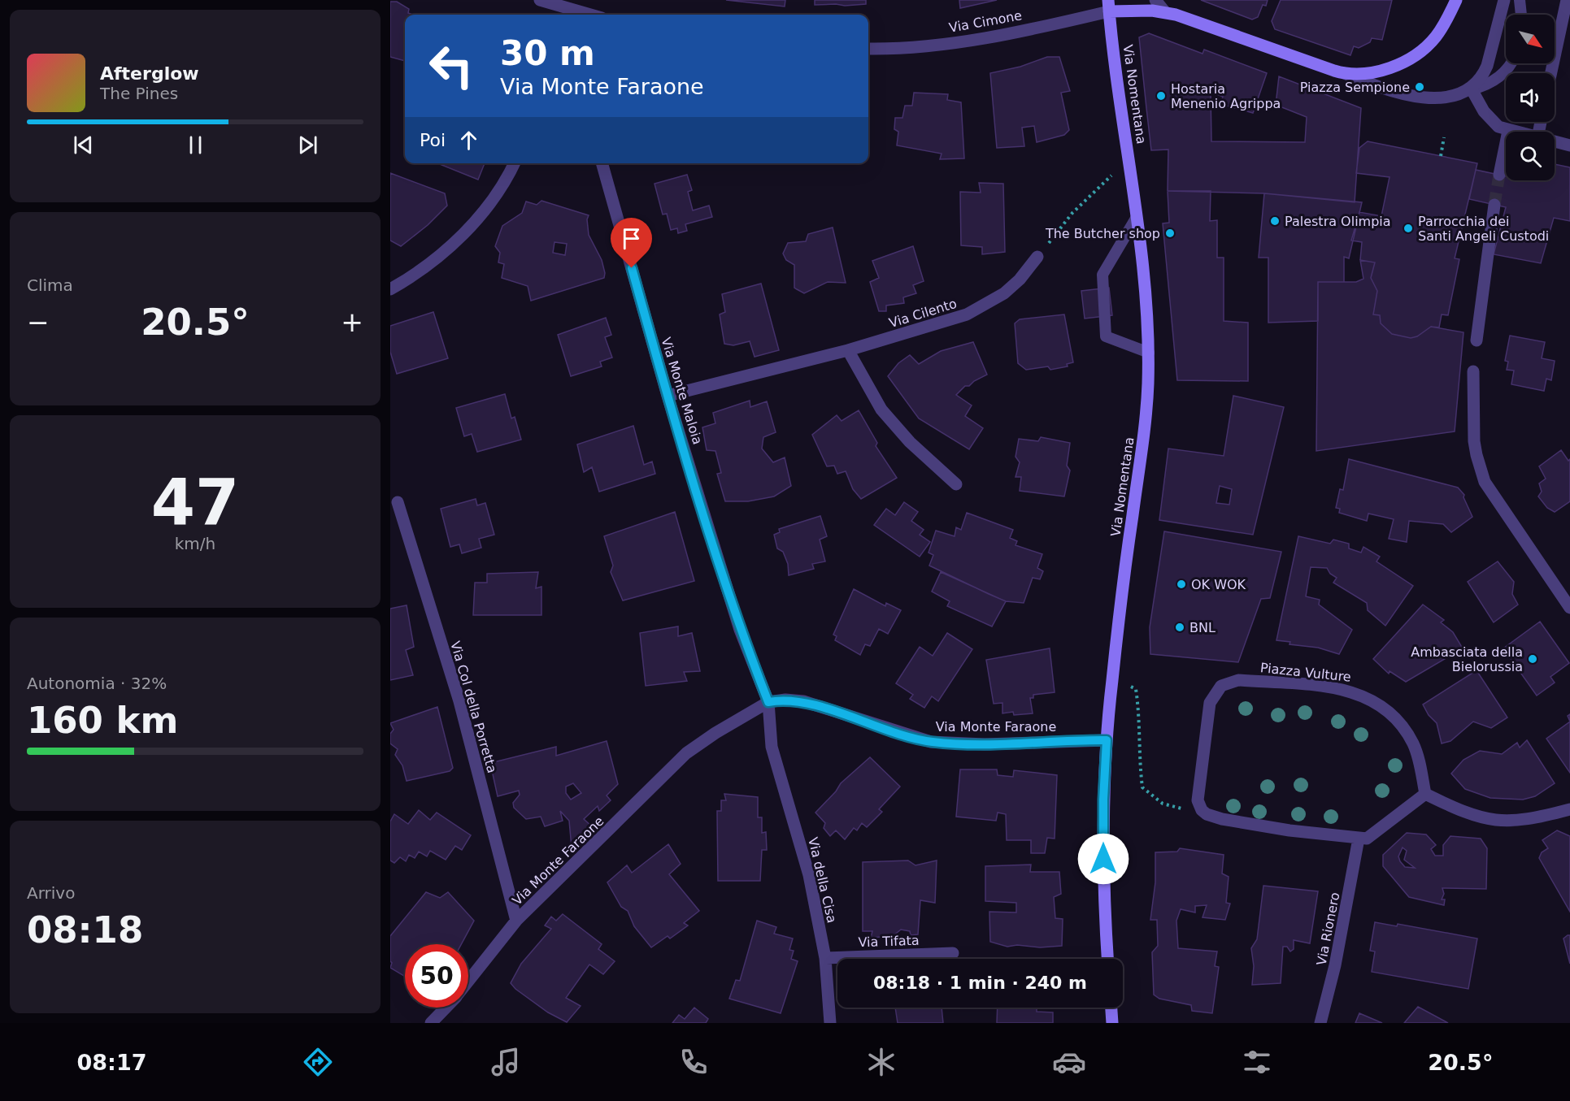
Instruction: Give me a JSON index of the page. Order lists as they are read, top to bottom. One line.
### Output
{"streets":{"main road":["Via Nomentana"],"street":["Via Cimone","Via Cilento","Via Monte Maloia","Piazza Vulture","Via Col della Porretta","Via Monte Faraone","Via della Cisa","Via Rionero","Via Tifata"]},"crossings":[["Via Cimone","Via Nomentana"],["Via Nomentana","Via Monte Faraone"],["Via Cilento","Via Monte Maloia"],["Via Monte Maloia","Via Monte Faraone"],["Via Monte Maloia","Via della Cisa"],["Via Col della Porretta","Via Monte Faraone"],["Via Monte Faraone","Via della Cisa"],["Via della Cisa","Via Tifata"]],"places":["Piazza Sempione","Hostaria Menenio Agrippa","Palestra Olimpia","Parrocchia dei Santi Angeli Custodi","The Butcher shop","OK WOK","BNL","Ambasciata della Bielorussia"],"north":"bottom right","page":{"turn":["30 m","Via Monte Faraone"],"song":["Afterglow","The Pines"],"then":"Poi","tile":["Clima",["47","km/h"],["Autonomia · 32%","160 km"],["Arrivo","08:18"]],"heat":["−","20.5°","+"],"limit":"50","trip":"08:18 · 1 min · 240 m","tabs":["08:17","20.5°"]}}
